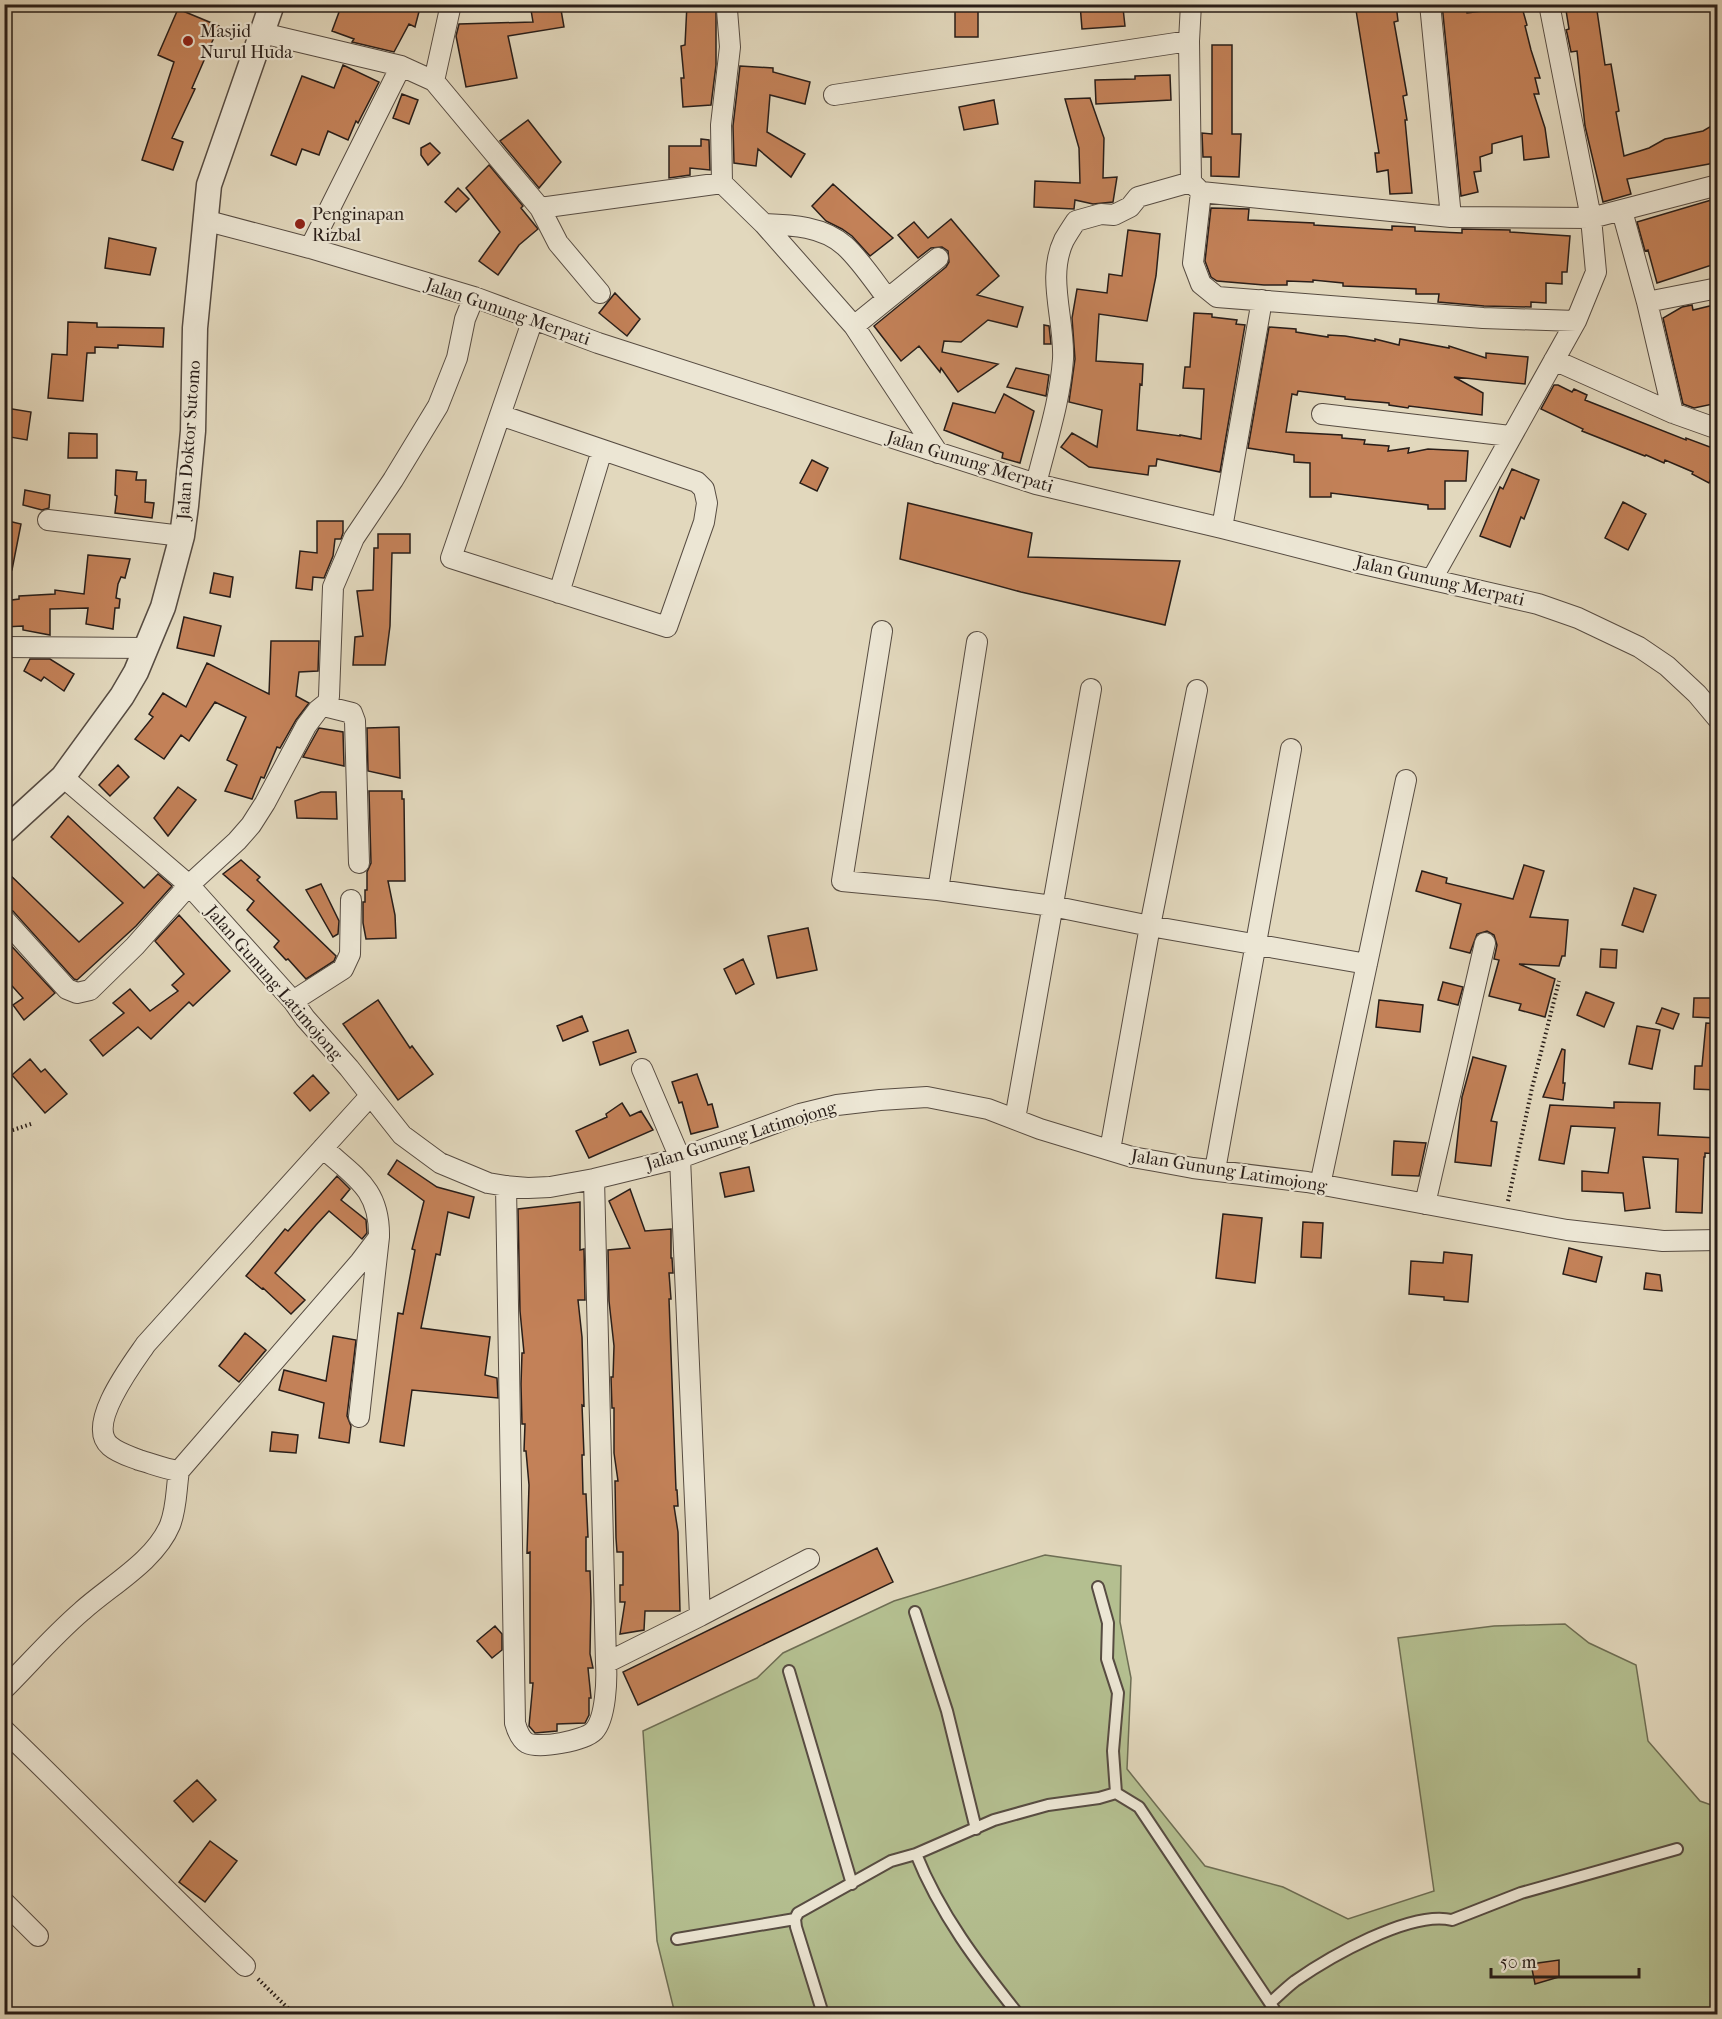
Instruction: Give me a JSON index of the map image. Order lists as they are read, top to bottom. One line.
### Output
{"streets":{"street":["Jalan Gunung Merpati","Jalan Doktor Sutomo","Jalan Gunung Latimojong"]},"crossings":[["Jalan Gunung Merpati","Jalan Doktor Sutomo"],["Jalan Doktor Sutomo","Jalan Gunung Latimojong"]],"places":["Masjid Nurul Huda","Penginapan Rizbal"],"scale_bar":"50 m"}
